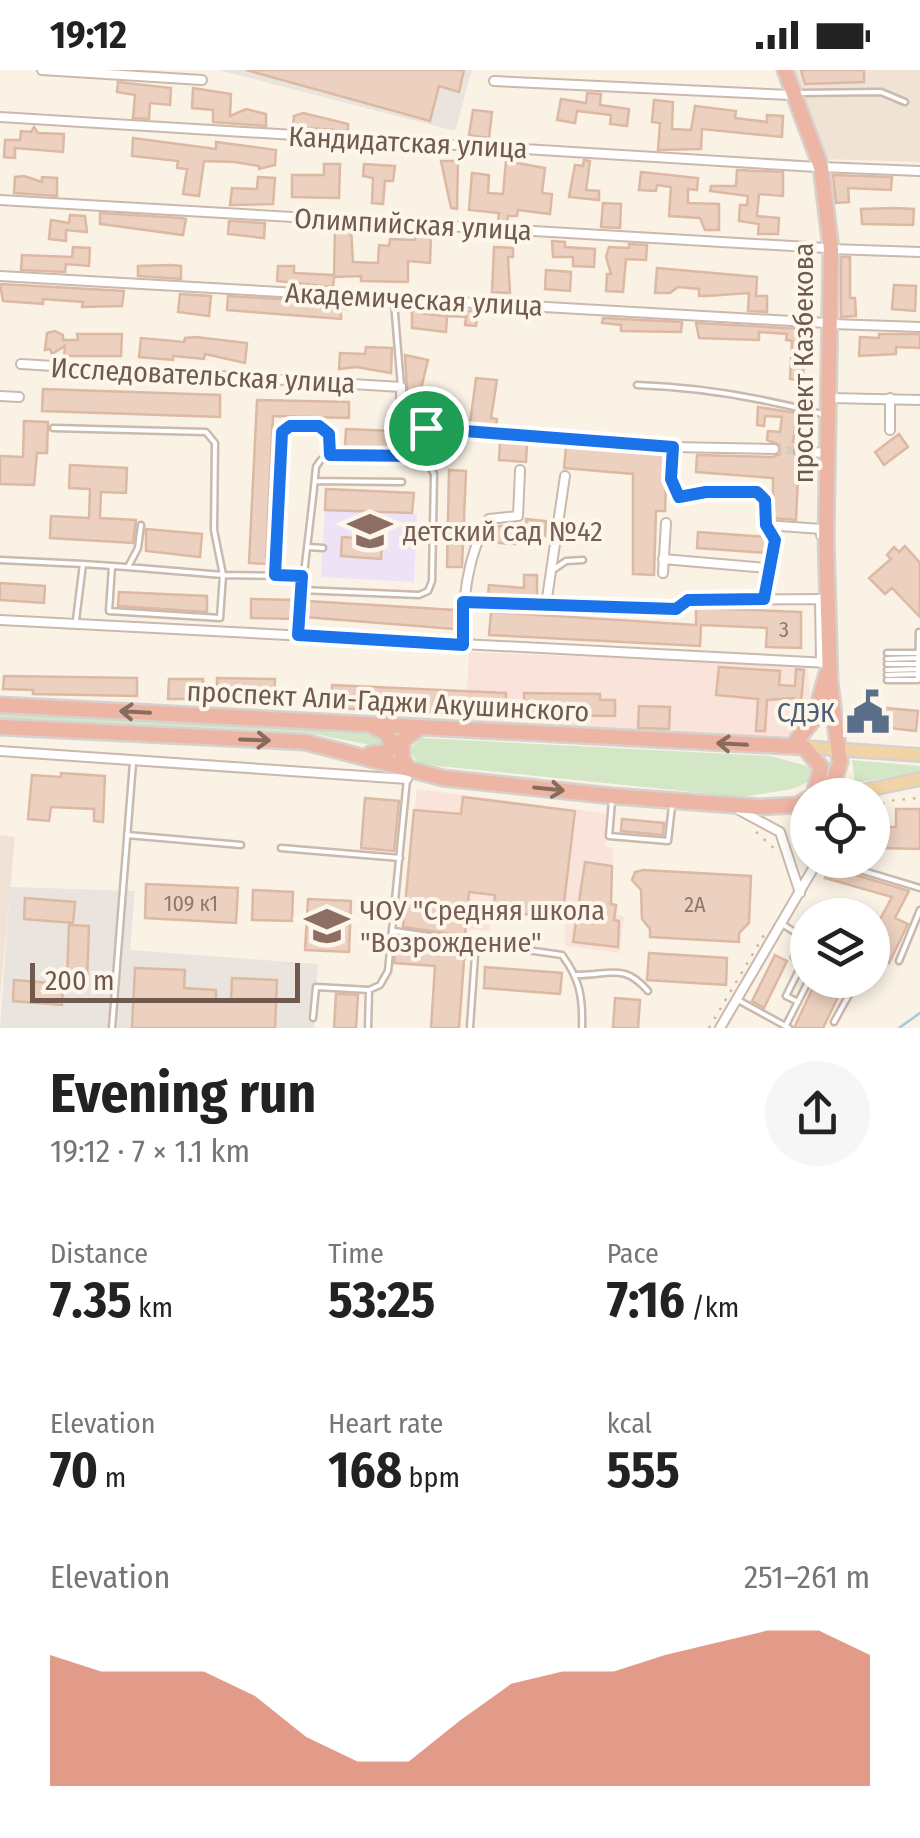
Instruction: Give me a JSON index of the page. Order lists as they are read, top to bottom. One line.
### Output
{"streets":{"highway":["проспект Казбекова","проспект Али-Гаджи Акушинского"],"street":["Кандидатская улица","Олимпийская улица","Академическая улица","Исследовательская улица"]},"crossings":[["Кандидатская улица","проспект Казбекова"],["Олимпийская улица","проспект Казбекова"],["Академическая улица","проспект Казбекова"]],"places":{"school or university":["детский сад №42","ЧОУ \"Средняя школа \"Возрождение\""],"public building":["СДЭК"]},"house_numbers":["3","109 к1","2А"],"scale_bar":"200 m","page":{"status":"19:12","scale":"200 m","heading":["Evening run","19:12 · 7 × 1.1 km"],"stats":[["Distance","7.35 km"],["Time","53:25"],["Pace","7:16 /km"],["Elevation","70 m"],["Heart rate","168 bpm"],["kcal","555"]],"chart":["Elevation","251–261 m"]}}
